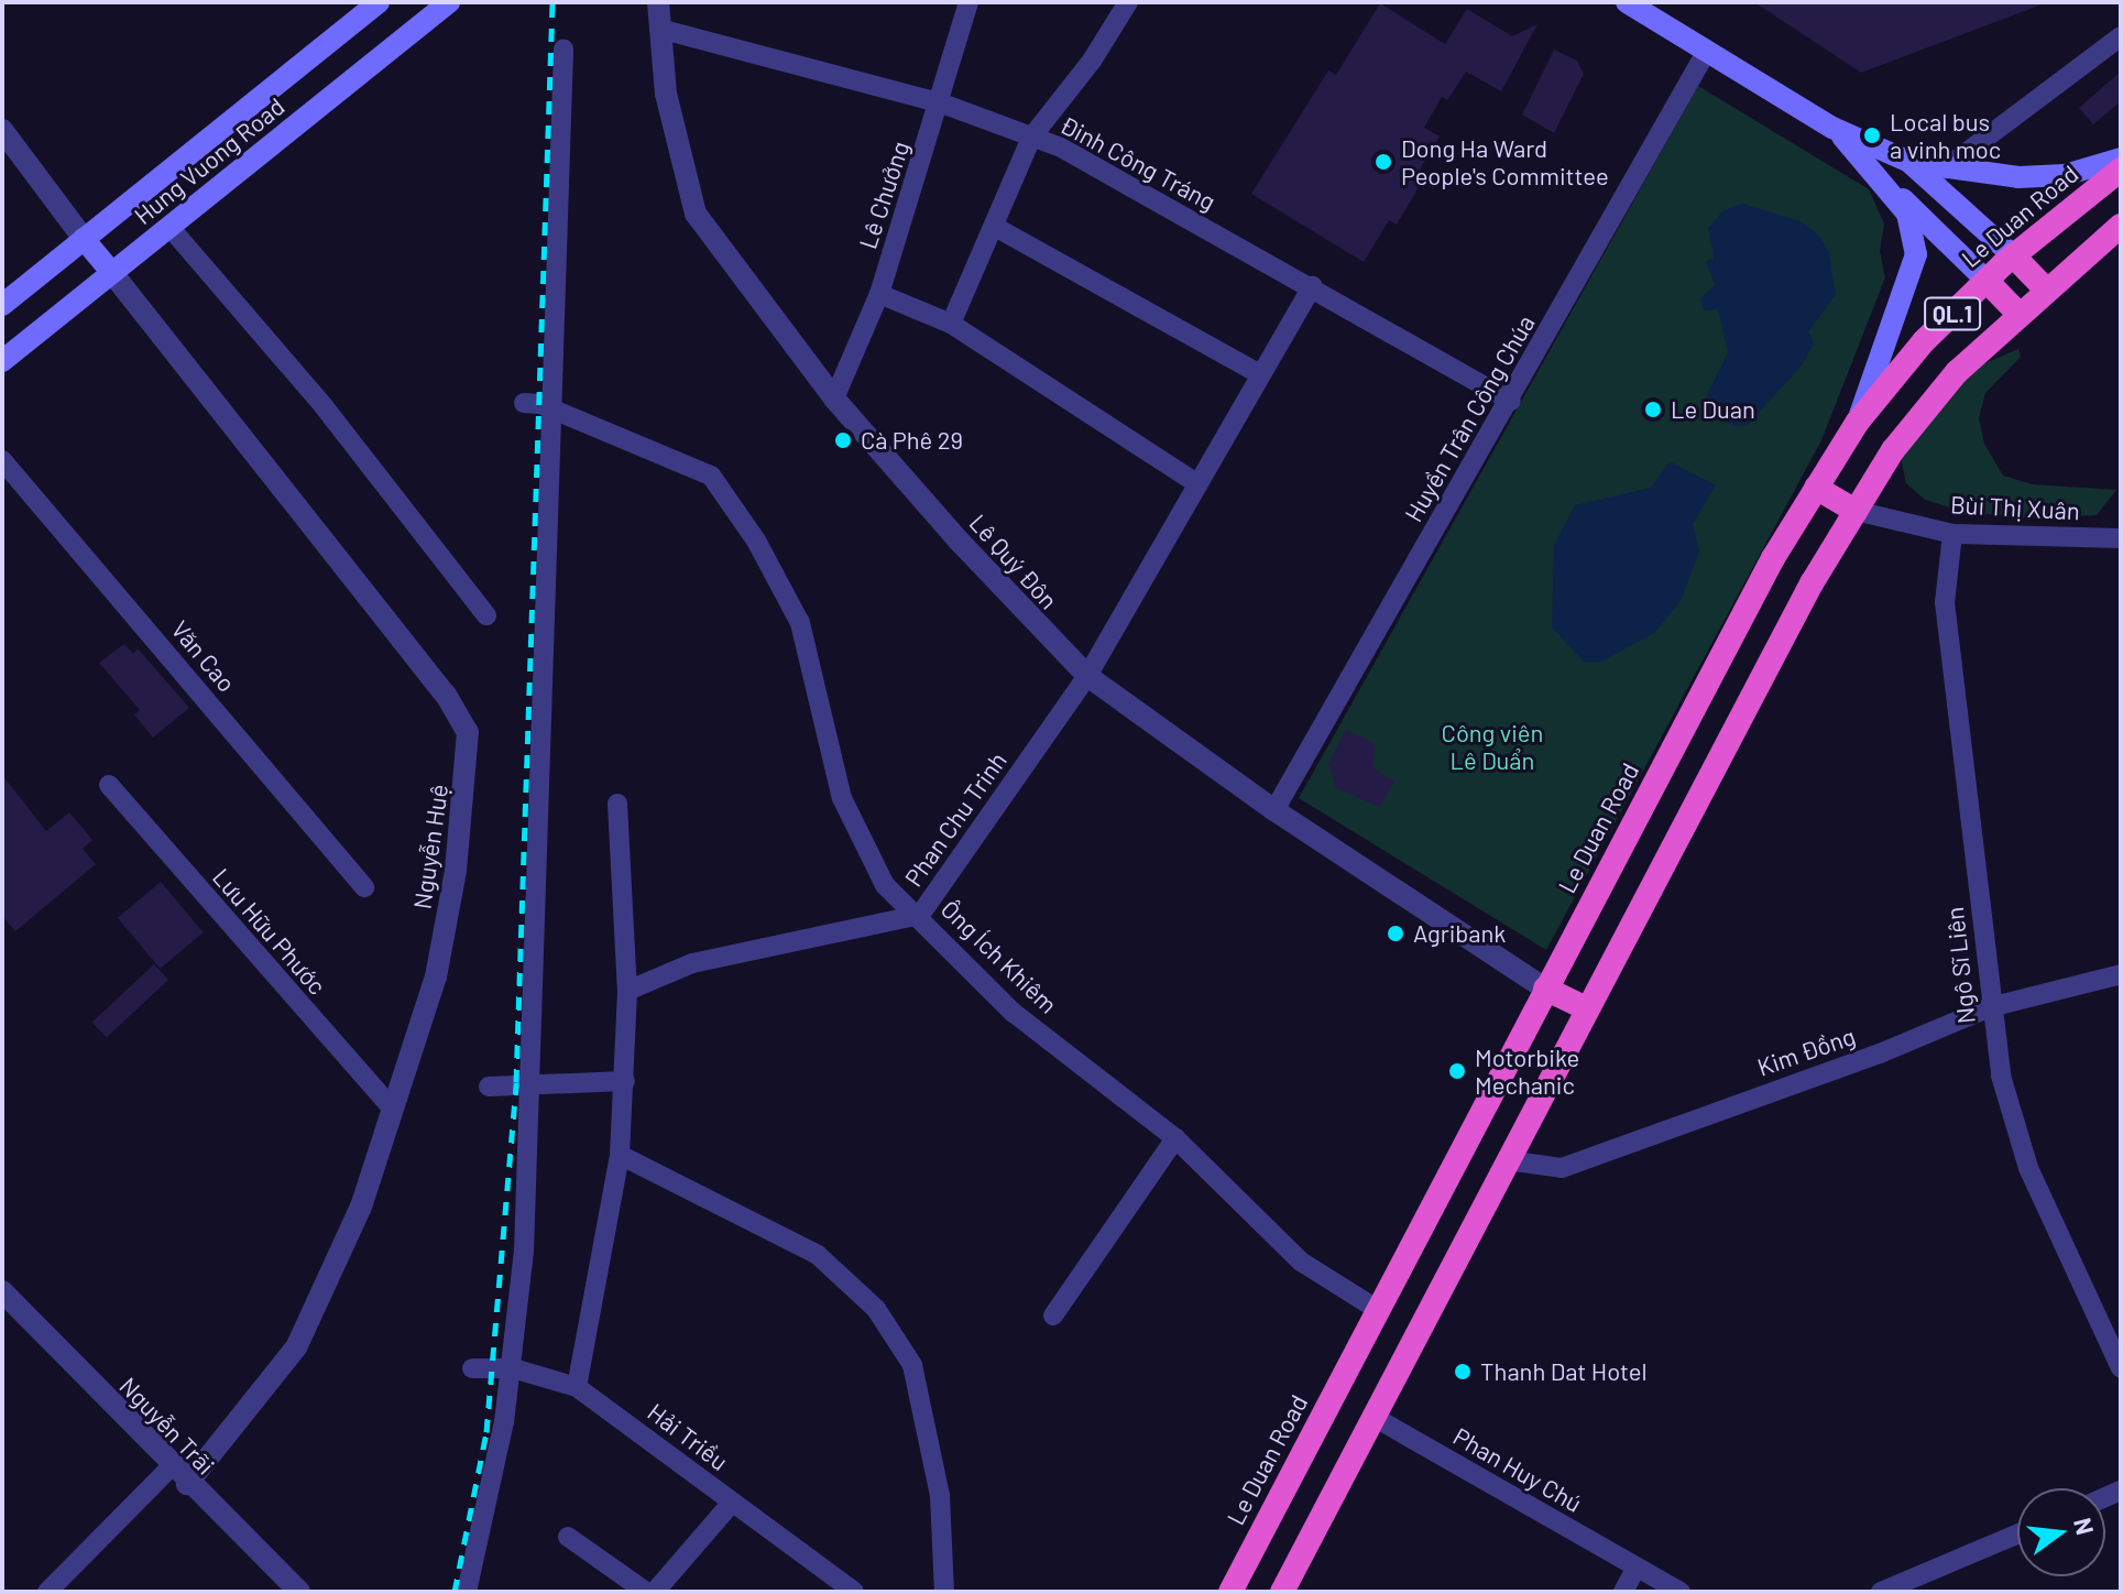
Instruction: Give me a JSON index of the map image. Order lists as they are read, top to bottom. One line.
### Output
{"streets":{"highway":["Le Duan Road","QL.1"],"main road":["Hung Vuong Road"],"street":["Đinh Công Tráng","Lê Chưởng","Huyền Trân Công Chúa","Bùi Thị Xuân","Lê Quý Đôn","Văn Cao","Phan Chu Trinh","Nguyễn Huệ","Lưu Hữu Phước","Ông Ích Khiêm","Ngô Sĩ Liên","Kim Đồng","Nguyễn Trãi","Hải Triều","Phan Huy Chú"]},"crossings":[["Hung Vuong Road","Nguyễn Huệ"],["Đinh Công Tráng","Lê Chưởng"],["Đinh Công Tráng","Huyền Trân Công Chúa"],["Đinh Công Tráng","Lê Quý Đôn"],["Đinh Công Tráng","Phan Chu Trinh"],["Lê Chưởng","Lê Quý Đôn"],["Le Duan Road","Lê Quý Đôn"],["Le Duan Road","Ông Ích Khiêm"],["QL.1","Bùi Thị Xuân"],["QL.1","Kim Đồng"],["QL.1","Phan Huy Chú"],["Huyền Trân Công Chúa","Lê Quý Đôn"],["Bùi Thị Xuân","Ngô Sĩ Liên"],["Lê Quý Đôn","Phan Chu Trinh"],["Phan Chu Trinh","Ông Ích Khiêm"],["Nguyễn Huệ","Lưu Hữu Phước"],["Nguyễn Huệ","Nguyễn Trãi"],["Ngô Sĩ Liên","Kim Đồng"]],"parks":["Công viên Lê Duẩn"],"places":["Local bus a vinh moc","Dong Ha Ward People's Committee","Le Duan","Cà Phê 29","Agribank","Motorbike Mechanic","Thanh Dat Hotel"],"north":"right"}
